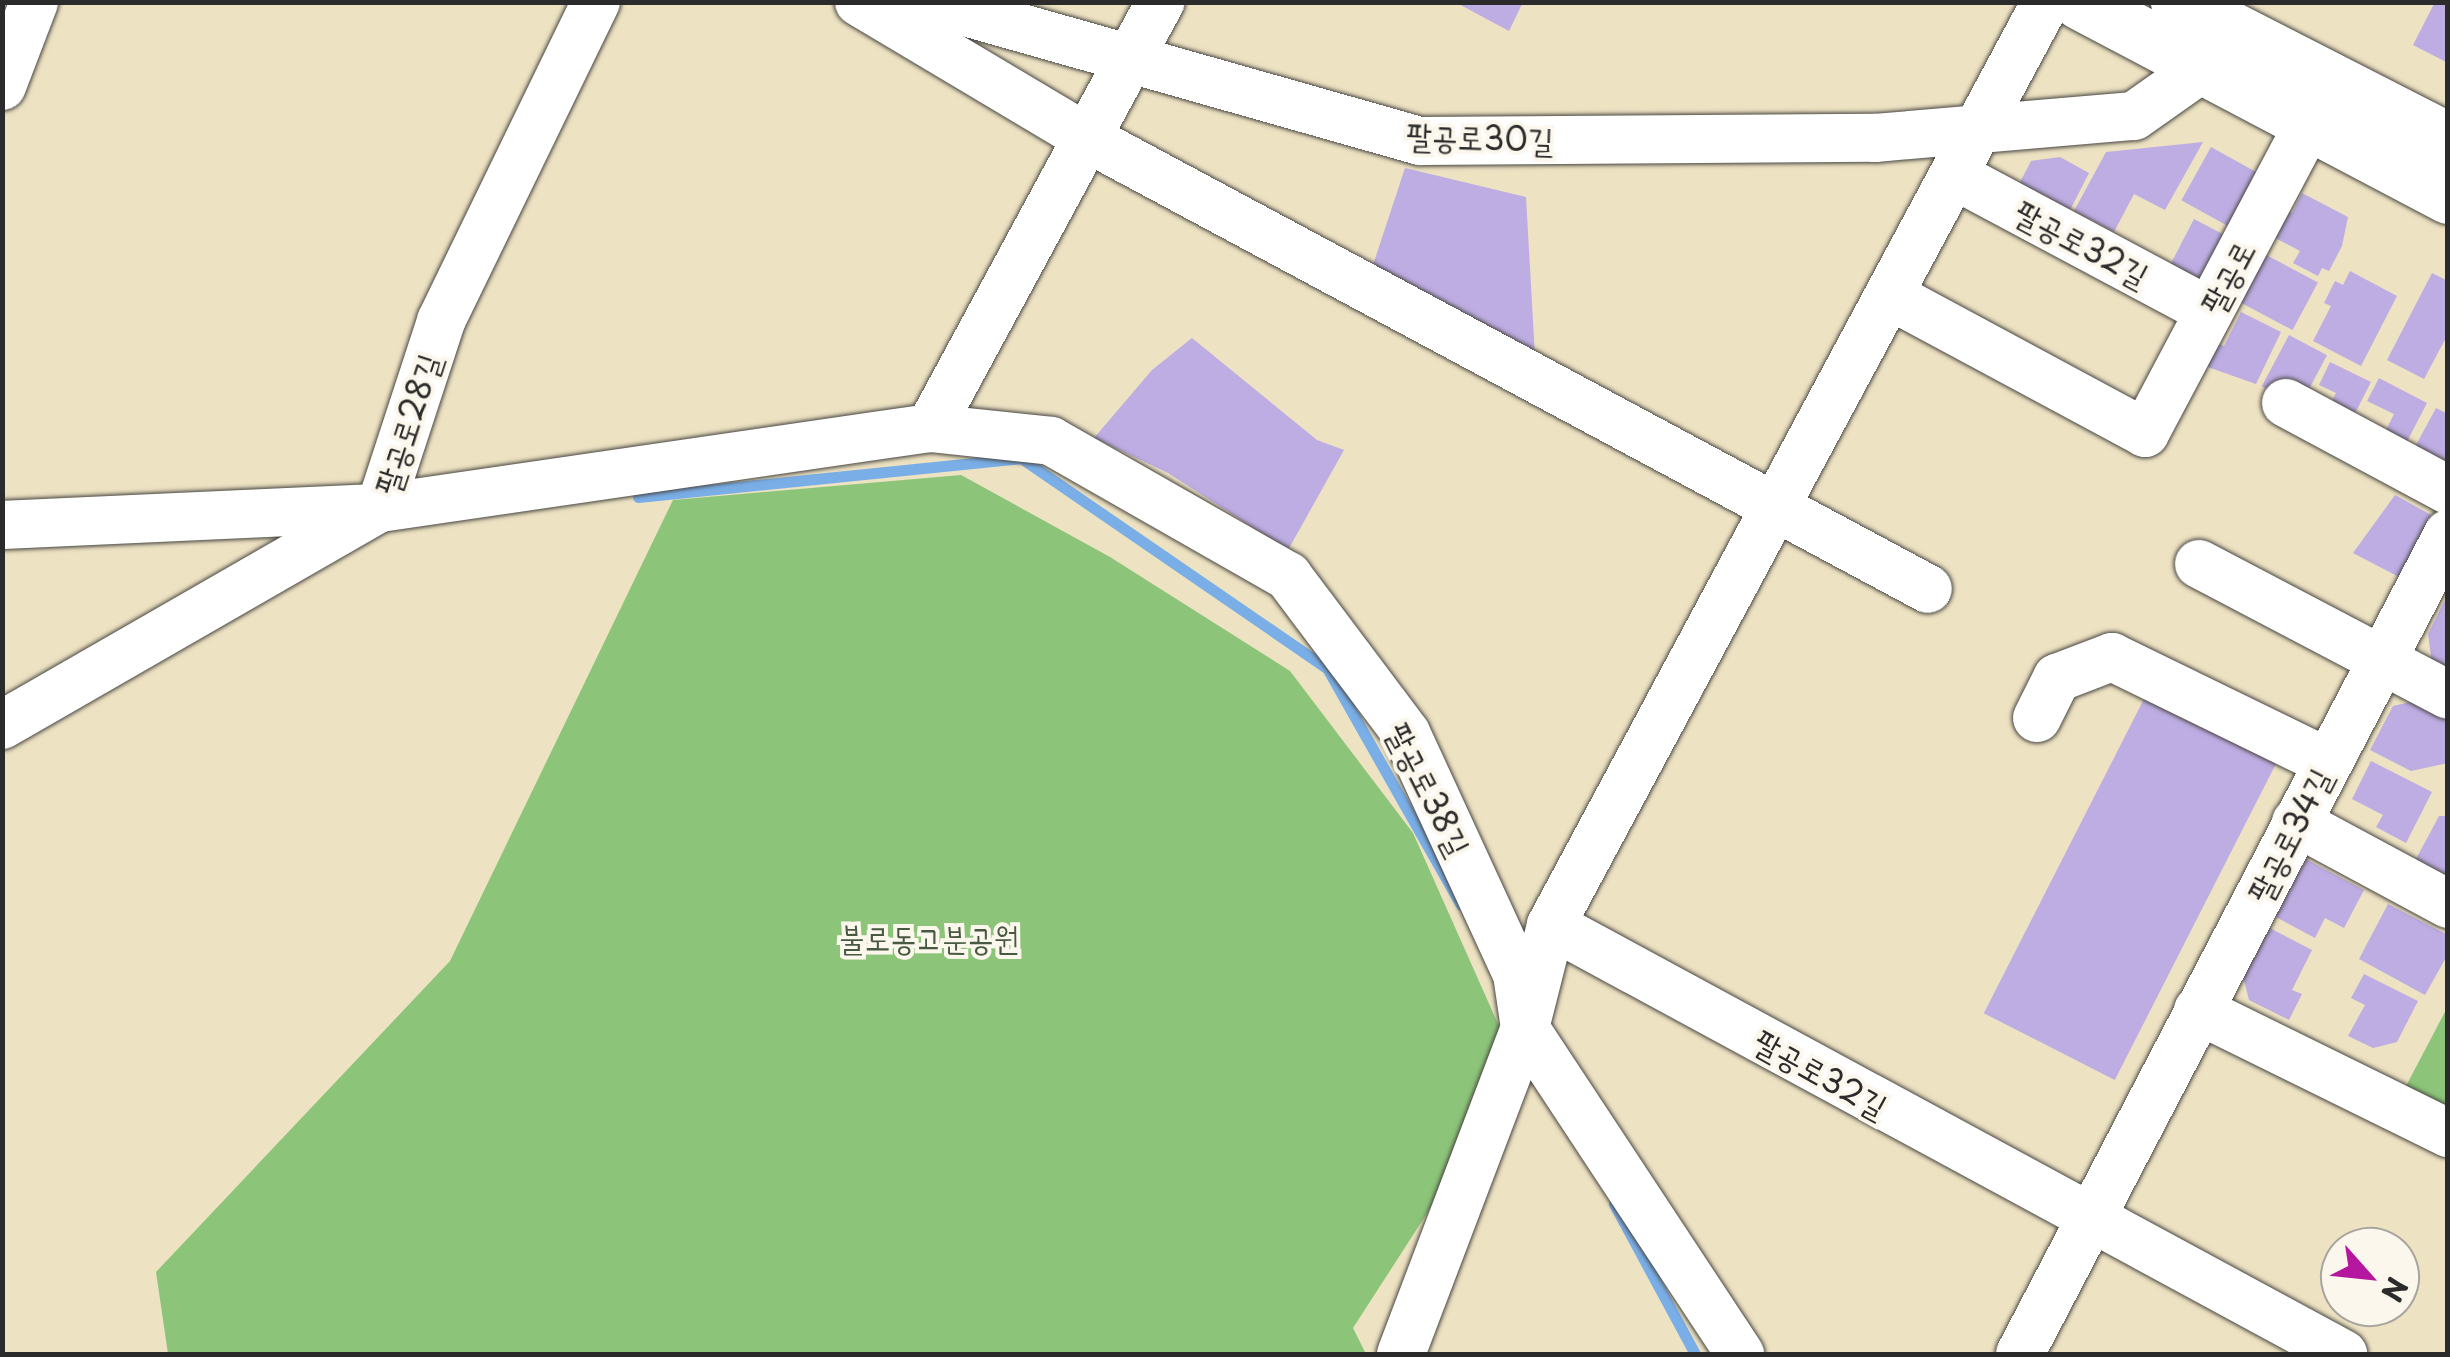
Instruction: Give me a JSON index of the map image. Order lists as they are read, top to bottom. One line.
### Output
{"streets":{"street":["팔공로30길","팔공로32길","팔공로","팔공로28길","팔공로38길","팔공로34길"]},"crossings":[["팔공로32길","팔공로"],["팔공로32길","팔공로34길"],["팔공로28길","팔공로38길"]],"parks":["불로동고분공원"],"north":"bottom right"}
